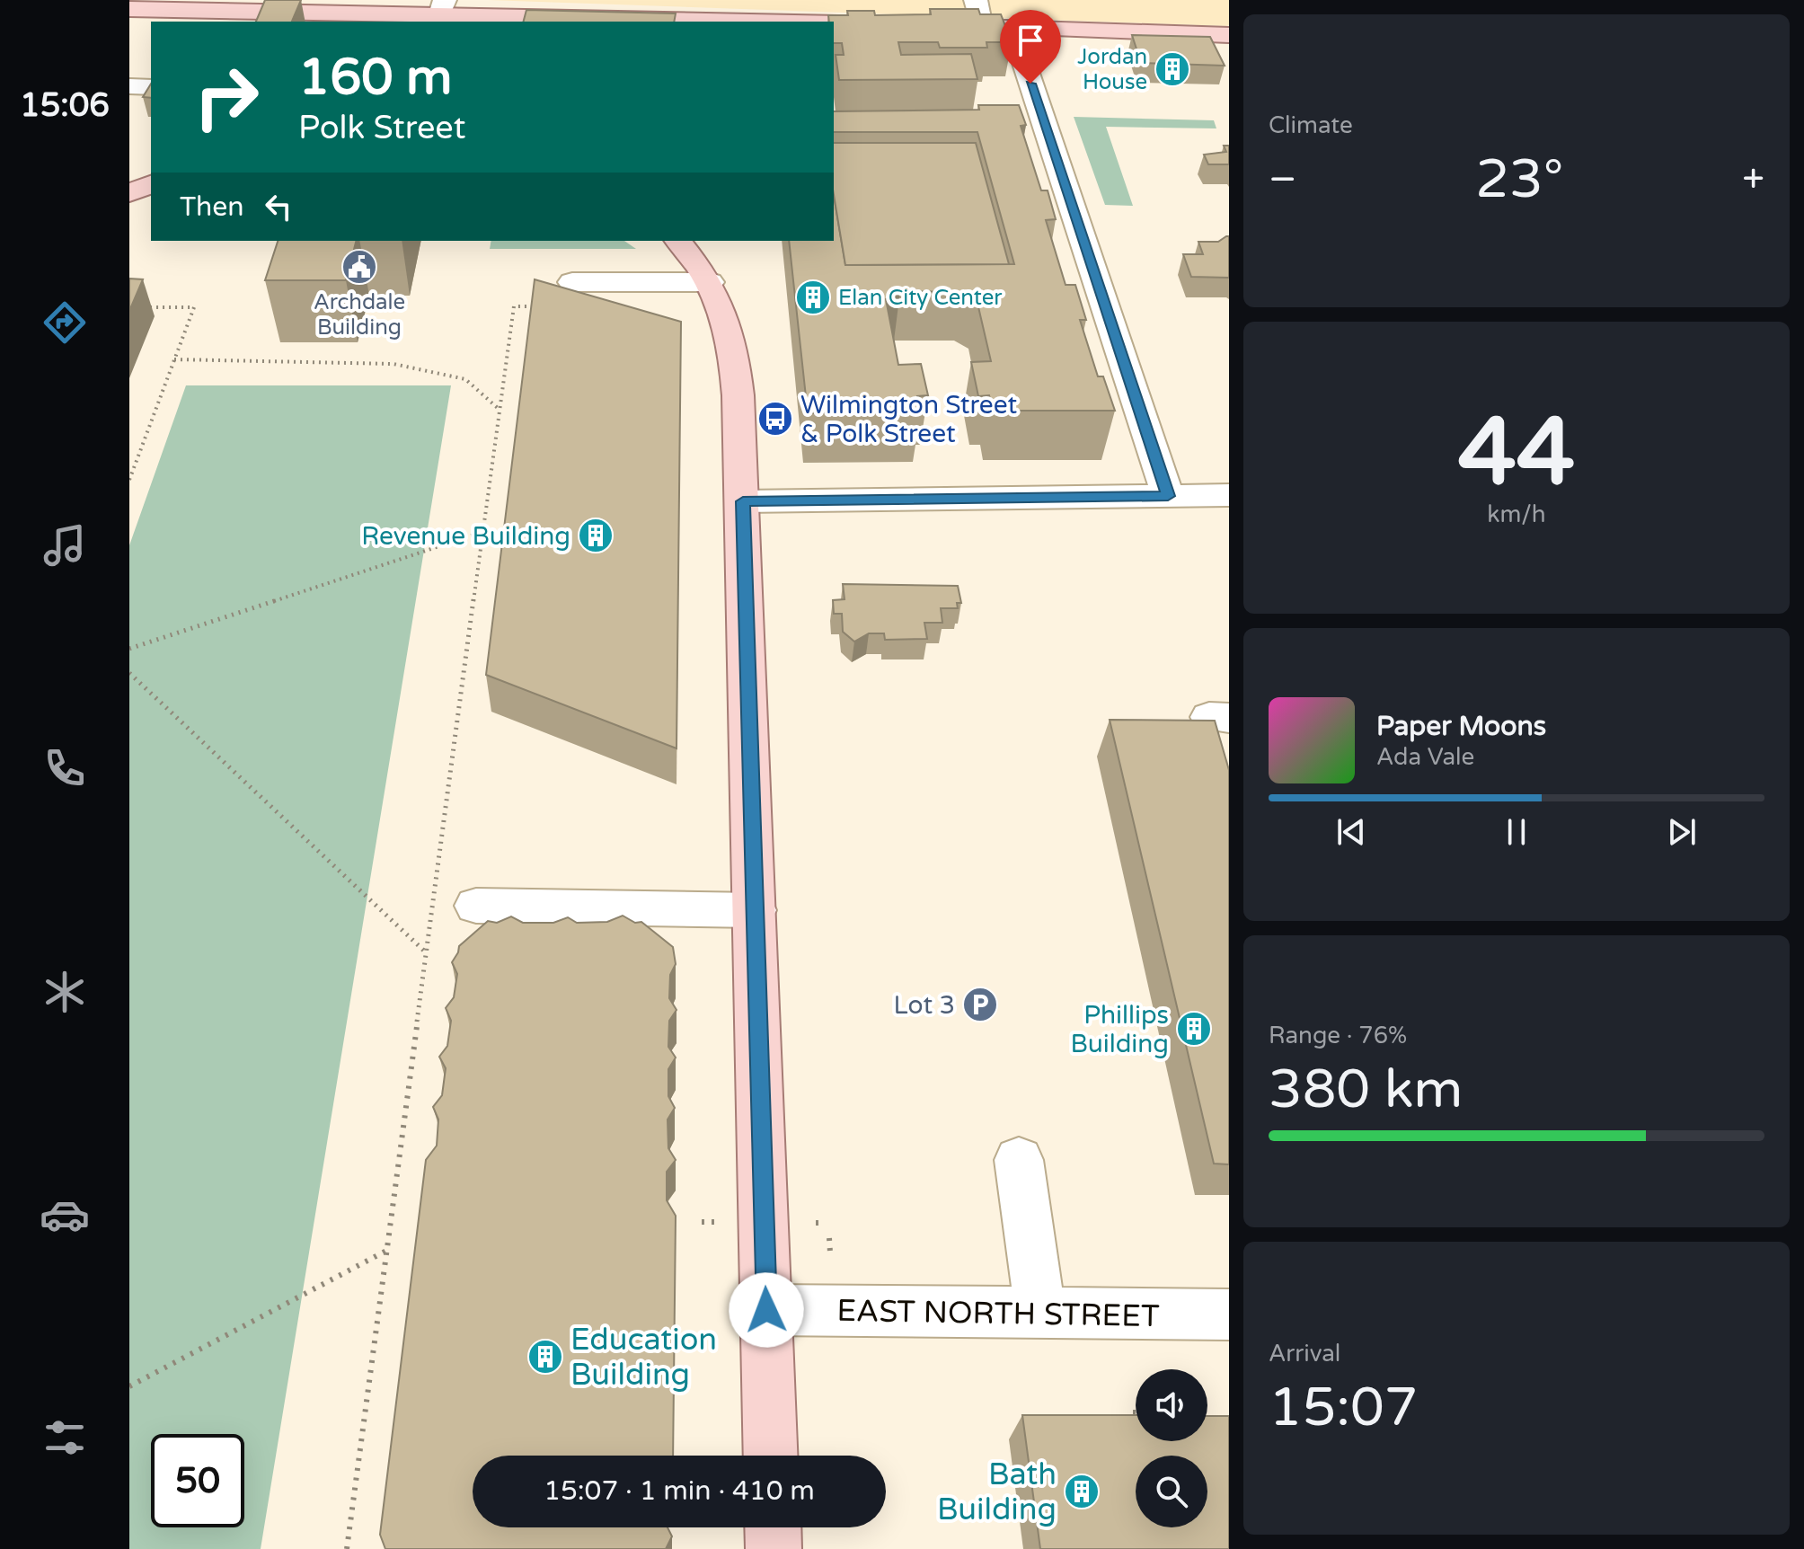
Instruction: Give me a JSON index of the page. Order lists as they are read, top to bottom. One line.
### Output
{"streets":{"street":["EAST NORTH STREET"]},"places":{"building":["Jordan House","Elan City Center","Revenue Building","Phillips Building","Education Building","Bath Building"],"public building":["Archdale Building"],"bus stop":["Wilmington Street & Polk Street"],"parking":["Lot 3"]},"page":{"tabs":"15:06","tile":["Climate",["44","km/h"],["Range · 76%","380 km"],["Arrival","15:07"]],"turn":["160 m","Polk Street"],"heat":["−","23°","+"],"then":"Then","song":["Paper Moons","Ada Vale"],"limit":"50","trip":"15:07 · 1 min · 410 m"}}
